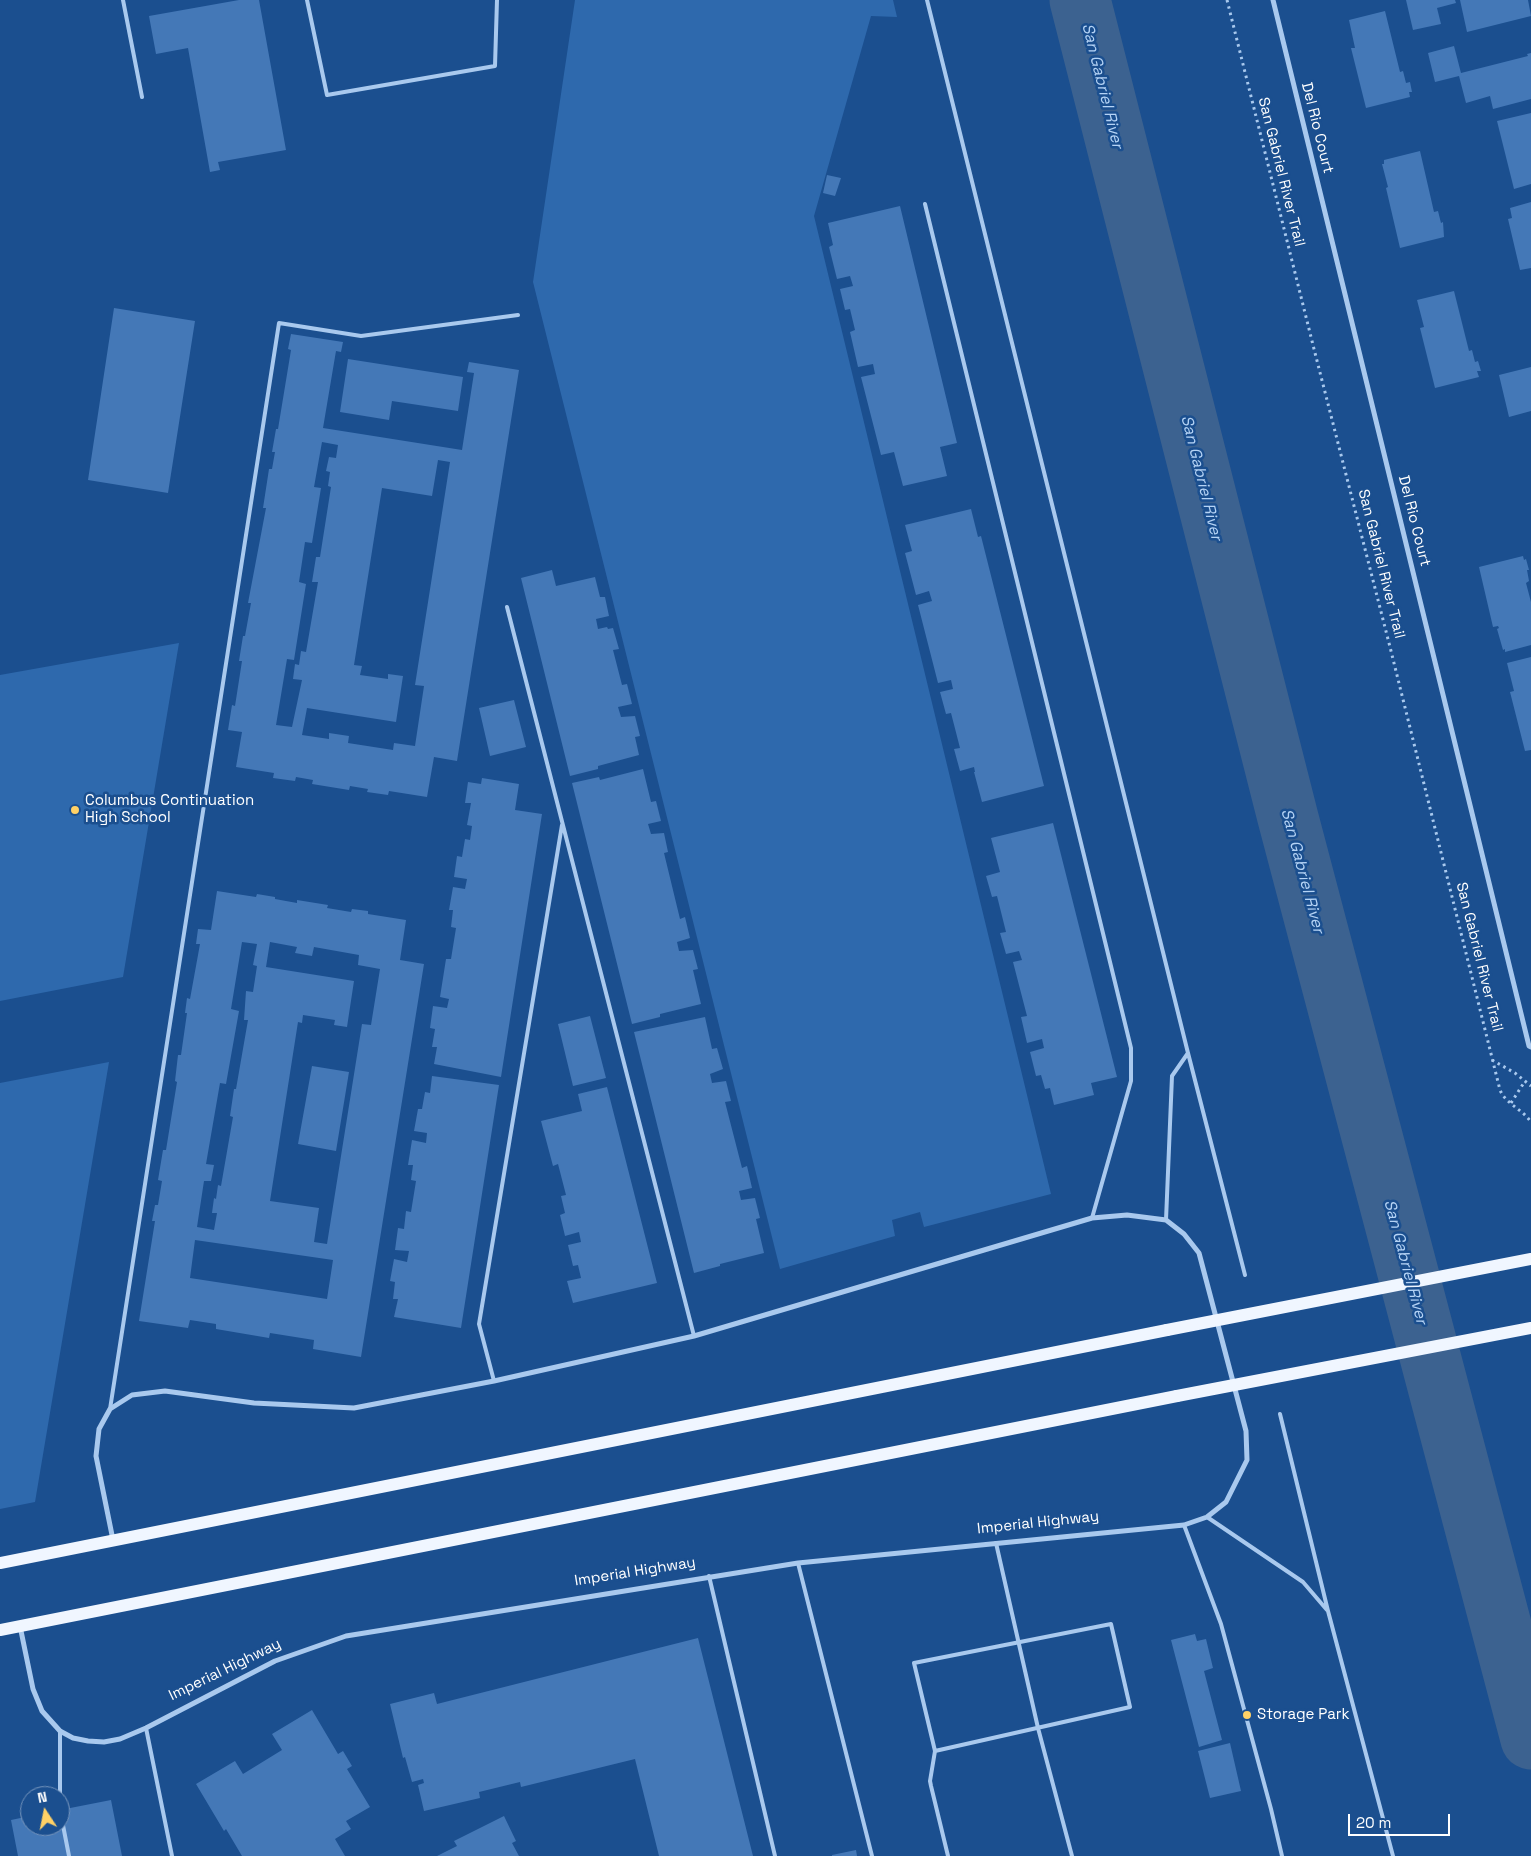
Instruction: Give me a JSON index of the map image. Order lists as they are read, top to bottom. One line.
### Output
{"streets":{"street":["Del Rio Court","Imperial Highway"],"path":["San Gabriel River Trail"]},"water":["San Gabriel River"],"places":["Columbus Continuation High School","Storage Park"],"scale_bar":"20 m","north":"top"}
